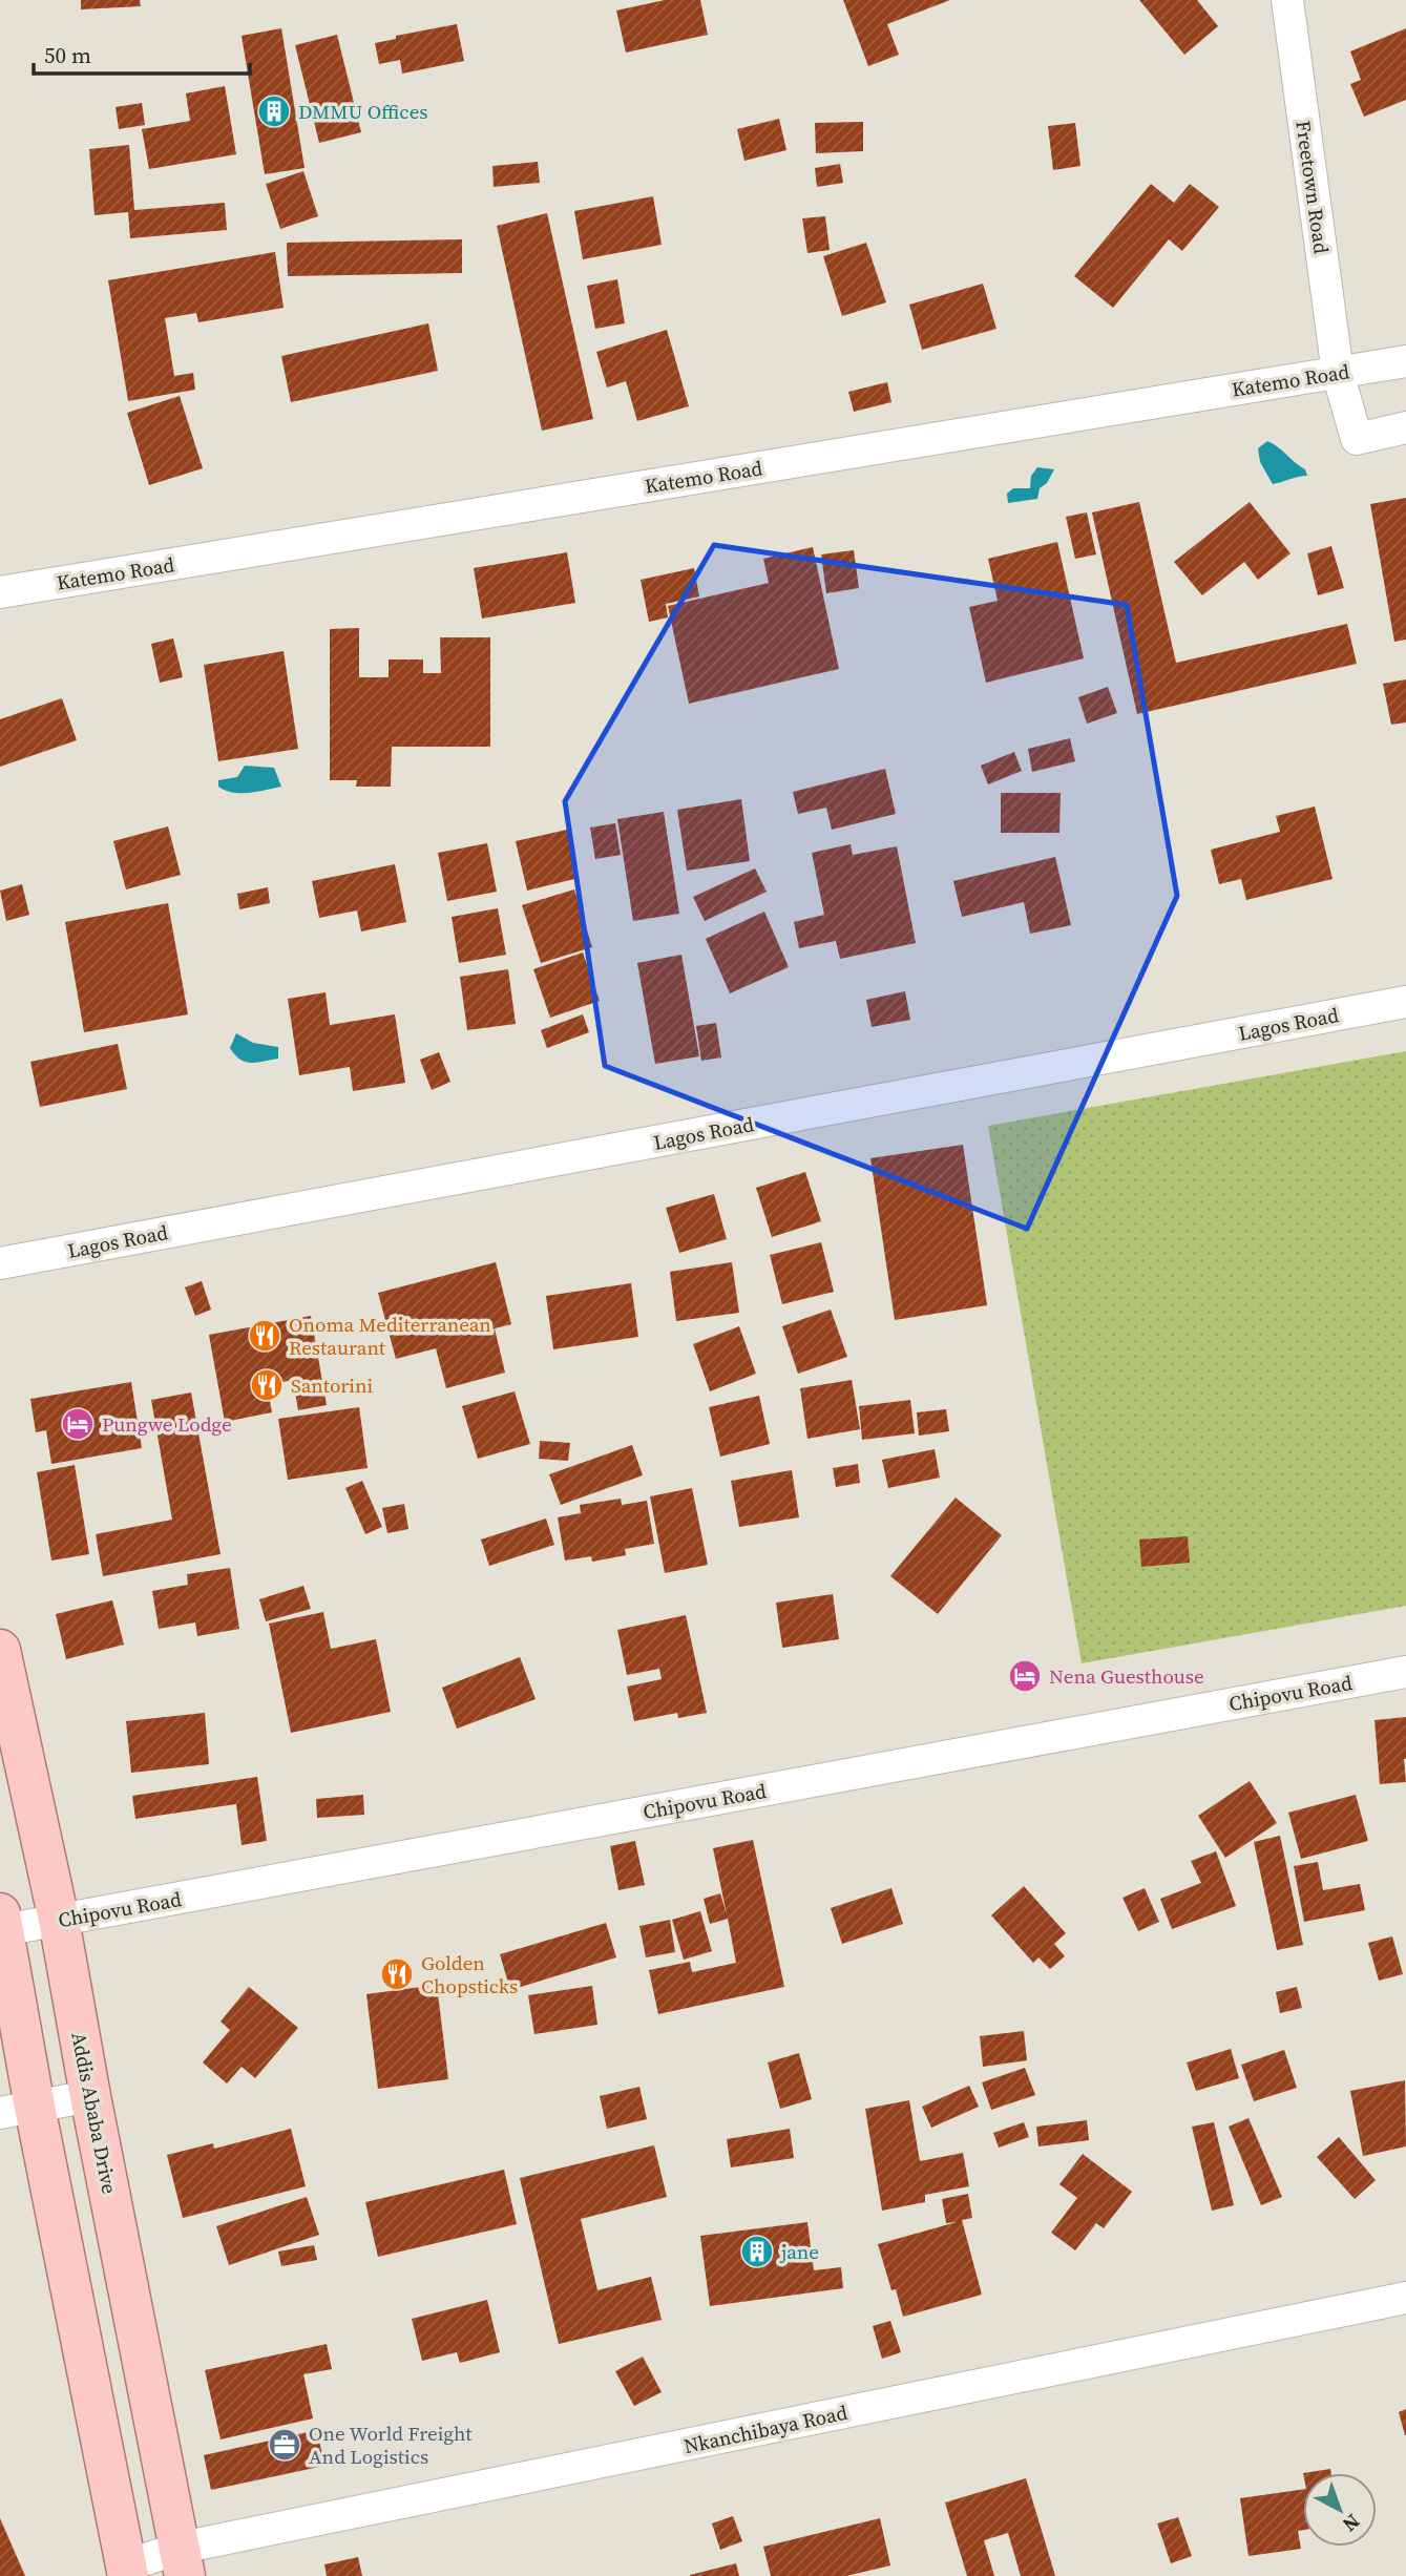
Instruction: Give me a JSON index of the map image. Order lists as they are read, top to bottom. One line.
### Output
{"streets":{"main road":["Addis Ababa Drive"],"street":["Freetown Road","Katemo Road","Lagos Road","Chipovu Road","Nkanchibaya Road"]},"crossings":[["Freetown Road","Katemo Road"],["Chipovu Road","Addis Ababa Drive"],["Addis Ababa Drive","Nkanchibaya Road"]],"places":{"building":["DMMU Offices","jane"],"restaurant":["Onoma Mediterranean Restaurant","Santorini","Golden Chopsticks"],"hotel":["Pungwe Lodge","Nena Guesthouse"],"office":["One World Freight And Logistics"]},"scale_bar":"50 m","north":"bottom right"}
